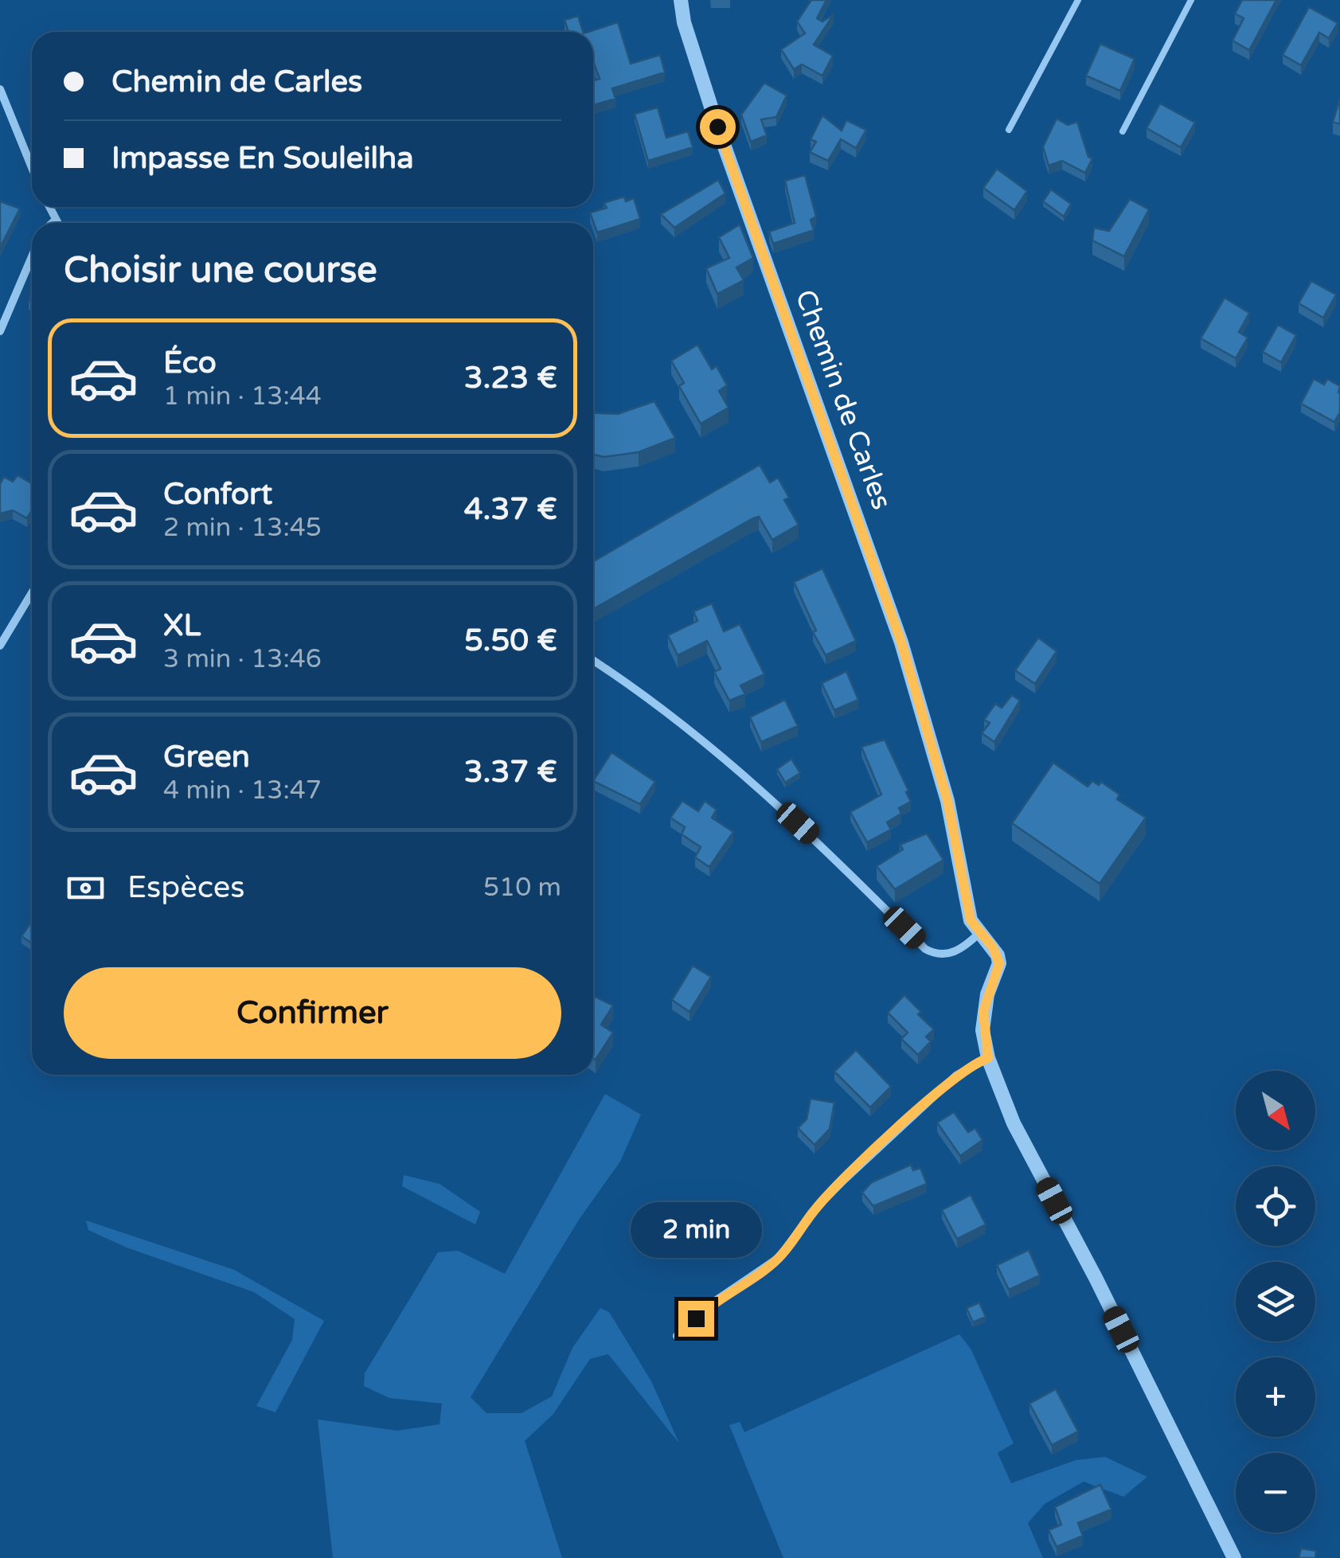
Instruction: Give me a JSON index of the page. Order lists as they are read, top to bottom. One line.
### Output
{"streets":{"street":["Chemin de Carles"]},"north":"bottom right","page":{"banner":["Chemin de Carles","Impasse En Souleilha"],"heading":"Choisir une course","list":[{"name":"Éco","note":"1 min · 13:44","value":"3.23 €"},{"name":"Confort","note":"2 min · 13:45","value":"4.37 €"},{"name":"XL","note":"3 min · 13:46","value":"5.50 €"},{"name":"Green","note":"4 min · 13:47","value":"3.37 €"}],"pay":["Espèces","510 m"],"buttons":"Confirmer","map_buttons":["+","−"],"bubble":"2 min"}}
